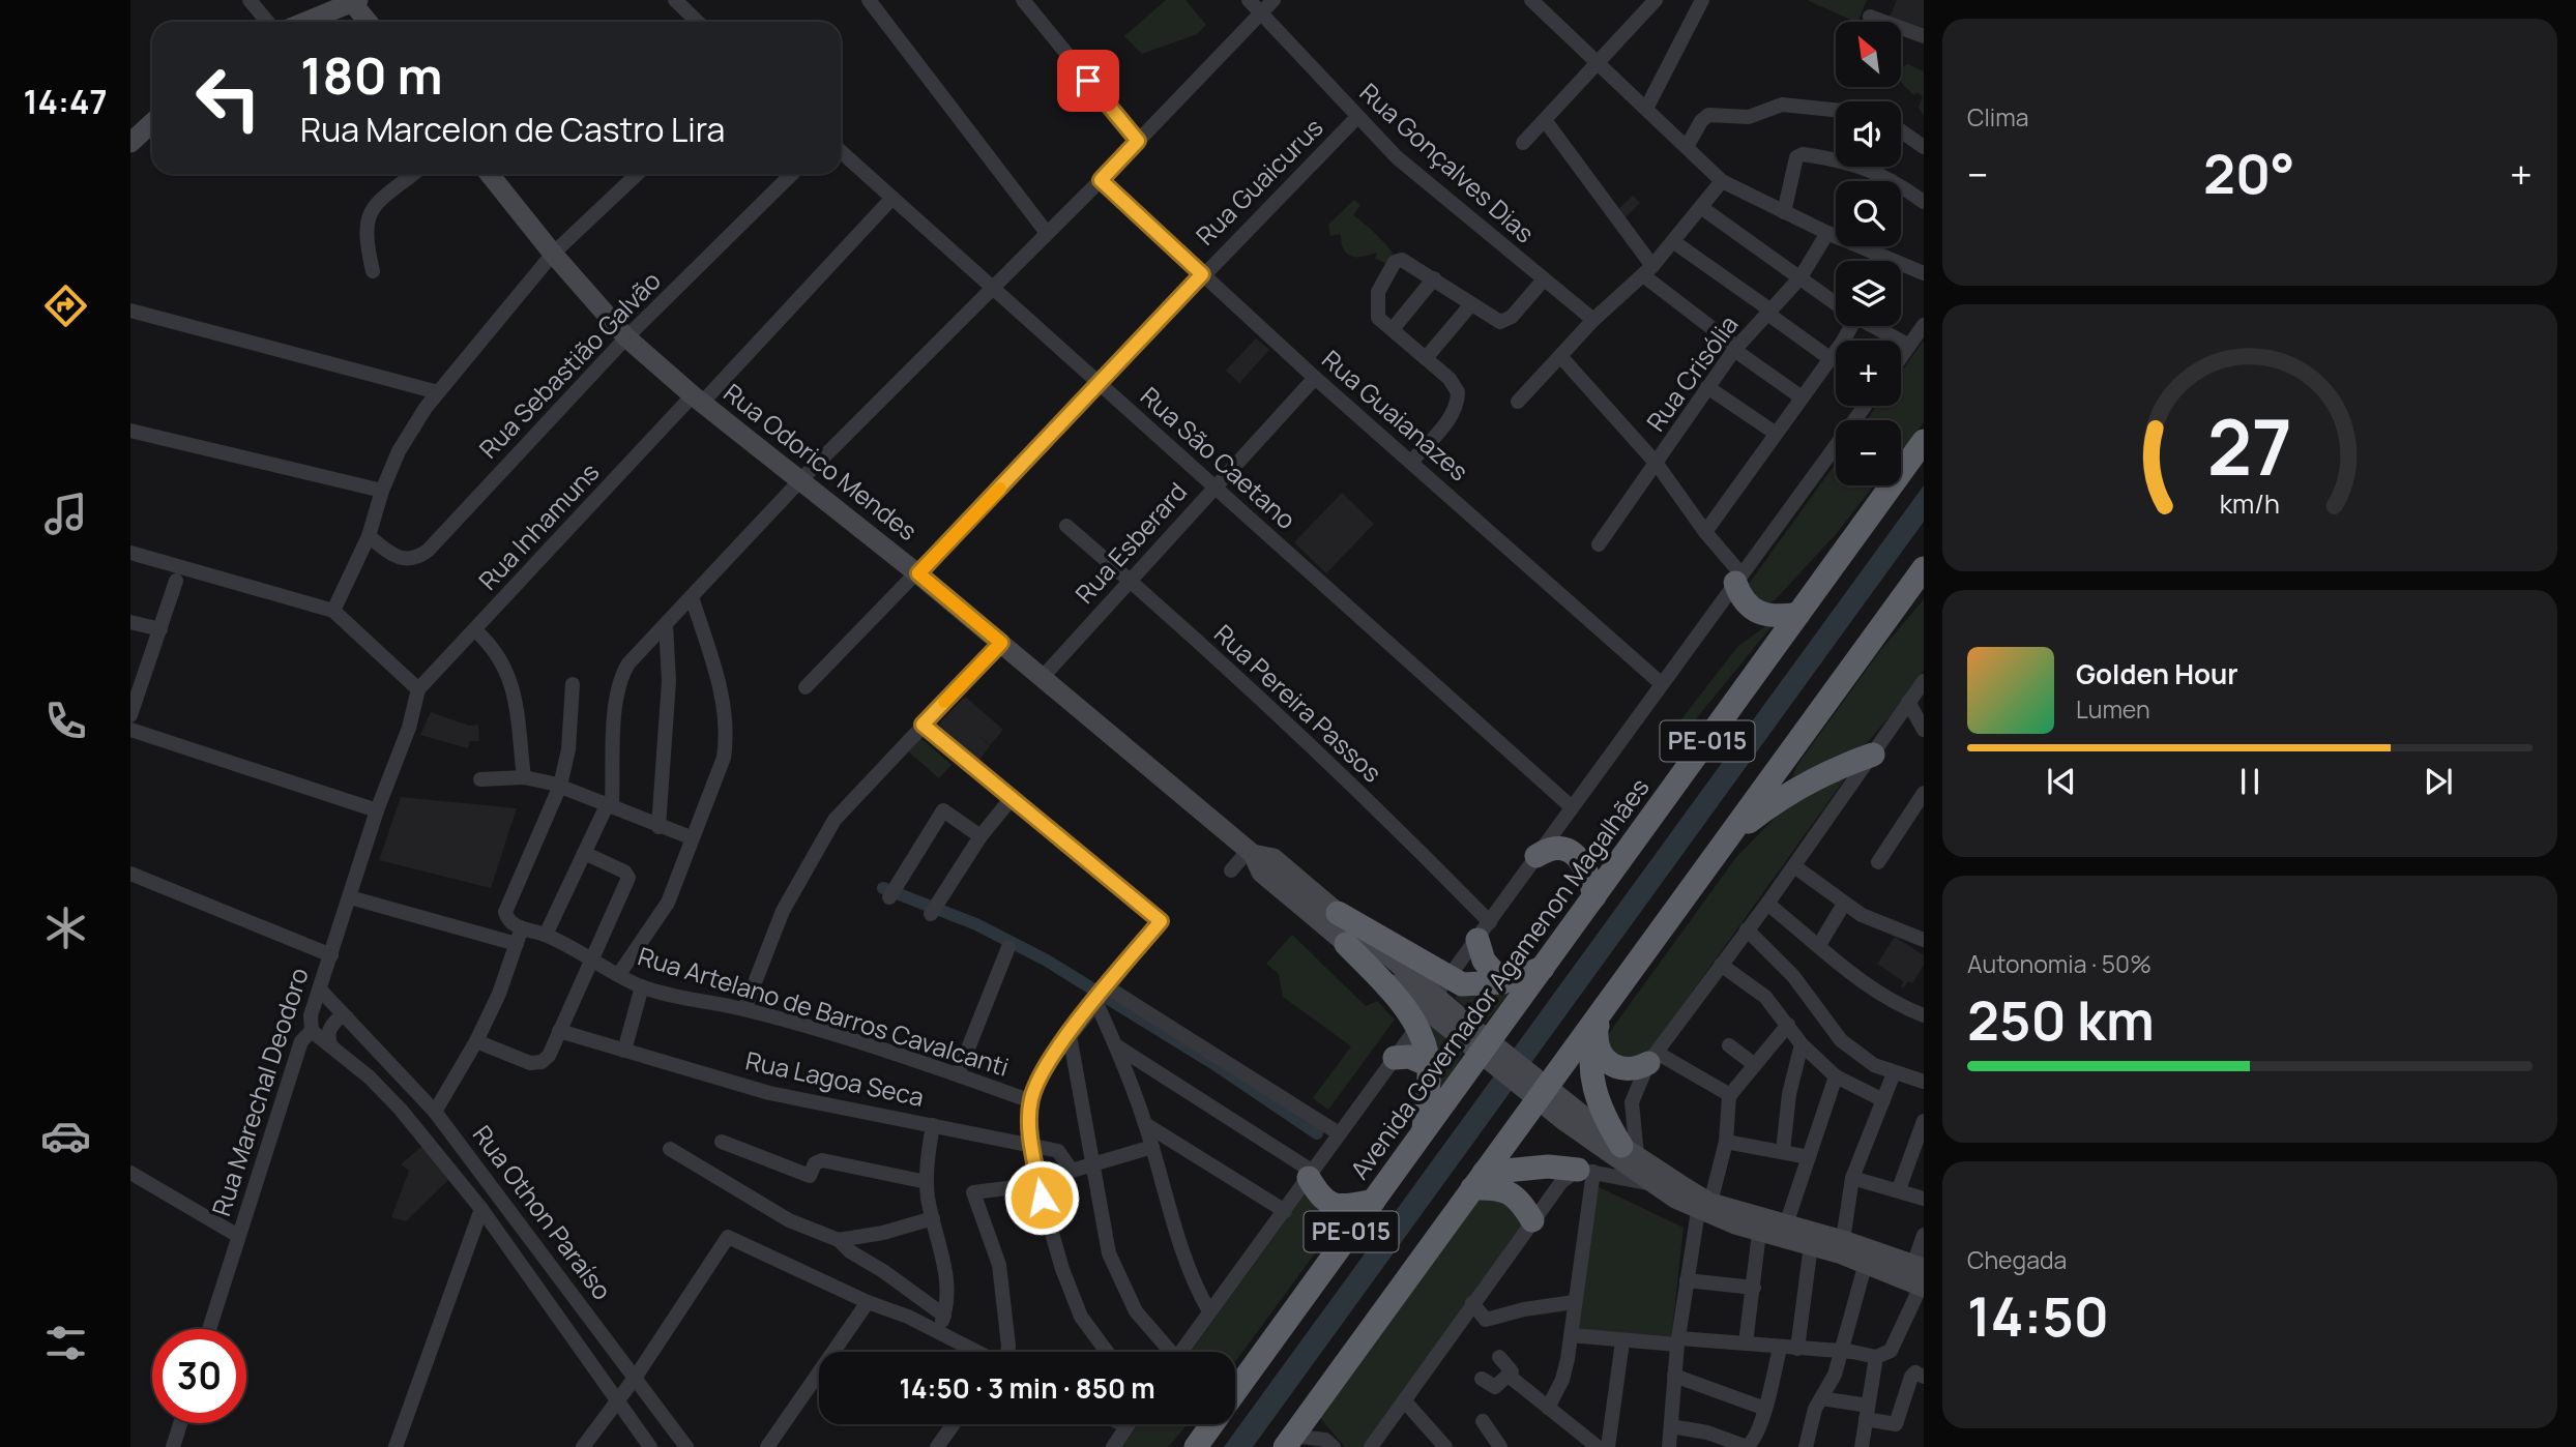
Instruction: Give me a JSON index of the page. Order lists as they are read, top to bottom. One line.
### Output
{"streets":{"highway":["PE-015","Avenida Governador Agamenon Magalhães"],"main road":["Rua Odorico Mendes"],"street":["Rua Gonçalves Dias","Rua Guaicurus","Rua Sebastião Galvão","Rua Crisólia","Rua Guaianazes","Rua São Caetano","Rua Inhamuns","Rua Esberard","Rua Pereira Passos","Rua Artelano de Barros Cavalcanti","Rua Lagoa Seca","Rua Marechal Deodoro","Rua Othon Paraíso"]},"crossings":[["Rua Gonçalves Dias","Rua Guaicurus"],["Rua Guaicurus","Rua Guaianazes"],["Rua Guaicurus","Rua São Caetano"],["Rua Guaicurus","Rua Odorico Mendes"],["Rua Sebastião Galvão","Rua Odorico Mendes"],["Rua Guaianazes","Rua Esberard"],["Rua Guaianazes","Avenida Governador Agamenon Magalhães"],["Rua São Caetano","Rua Inhamuns"],["Rua São Caetano","Rua Esberard"],["Rua São Caetano","Avenida Governador Agamenon Magalhães"],["Rua Odorico Mendes","Rua Inhamuns"],["Rua Odorico Mendes","Rua Esberard"],["Rua Odorico Mendes","Avenida Governador Agamenon Magalhães"],["Rua Inhamuns","Rua Marechal Deodoro"],["Rua Esberard","Rua Pereira Passos"],["Rua Pereira Passos","Avenida Governador Agamenon Magalhães"],["Rua Artelano de Barros Cavalcanti","Rua Marechal Deodoro"],["Rua Marechal Deodoro","Rua Othon Paraíso"]],"north":"top left","page":{"tabs":"14:47","tile":["Clima",["Autonomia · 50%","250 km"],["Chegada","14:50"]],"map_buttons":["+","−"],"turn":["180 m","Rua Marcelon de Castro Lira"],"heat":["−","20°","+"],"song":["Golden Hour","Lumen"],"limit":"30","trip":"14:50 · 3 min · 850 m","gauge":["27","km/h"]}}
